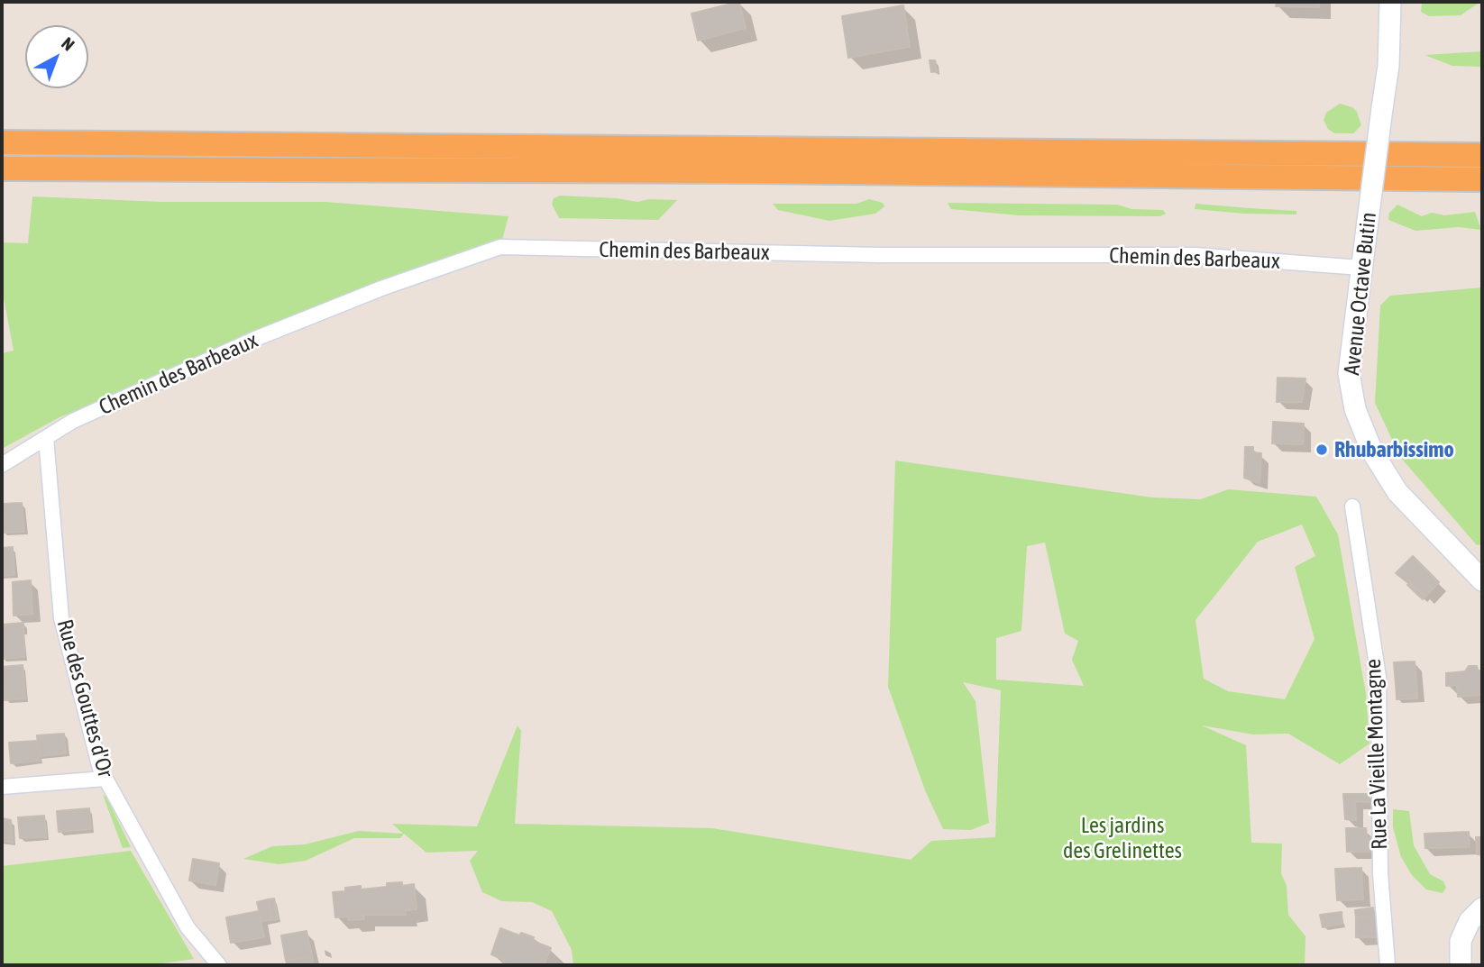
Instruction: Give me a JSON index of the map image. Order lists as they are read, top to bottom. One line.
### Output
{"streets":{"main road":["Avenue Octave Butin"],"street":["Chemin des Barbeaux","Rue des Gouttes d'Or","Rue La Vieille Montagne"]},"crossings":[["Chemin des Barbeaux","Avenue Octave Butin"],["Chemin des Barbeaux","Rue des Gouttes d'Or"]],"parks":["Les jardins des Grelinettes"],"places":["Rhubarbissimo"],"north":"top right"}
